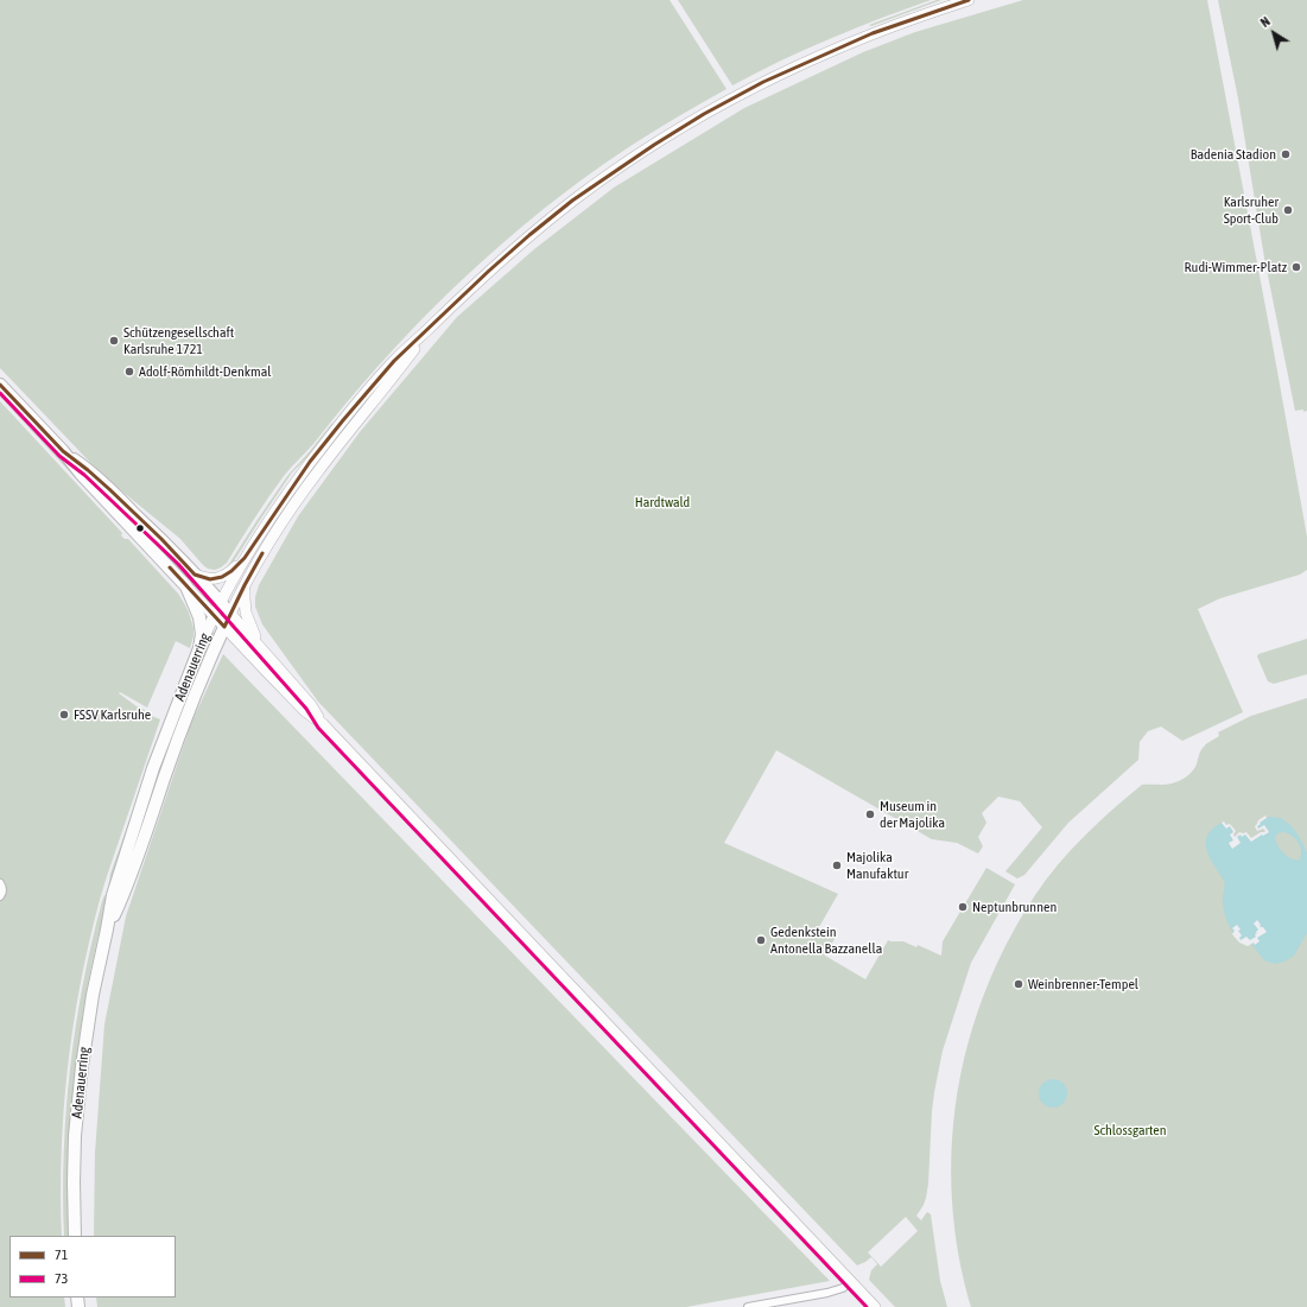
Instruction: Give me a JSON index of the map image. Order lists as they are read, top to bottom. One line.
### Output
{"streets":{"main road":["Adenauerring"]},"parks":["Hardtwald","Schlossgarten"],"places":["Badenia Stadion","Karlsruher Sport-Club","Rudi-Wimmer-Platz","Schützengesellschaft Karlsruhe 1721","Adolf-Römhildt-Denkmal","FSSV Karlsruhe","Museum in der Majolika","Majolika Manufaktur","Neptunbrunnen","Gedenkstein Antonella Bazzanella","Weinbrenner-Tempel"],"lines":["transit line 71","transit line 73"],"legend":["71","73"],"north":"top left"}
